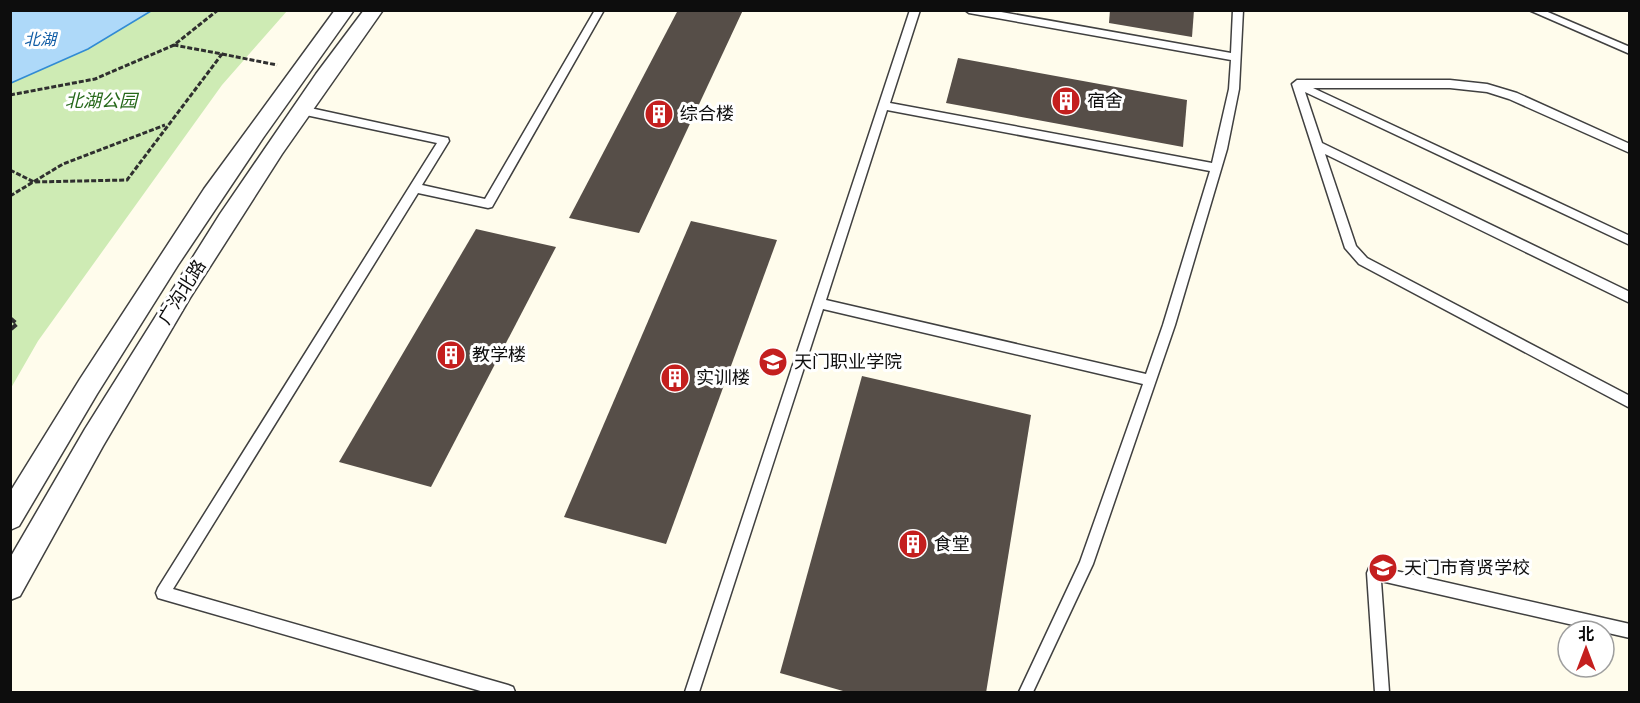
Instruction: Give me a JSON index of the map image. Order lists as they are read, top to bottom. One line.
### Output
{"streets":{"street":["广沟北路"]},"water":["北湖"],"parks":["北湖公园"],"places":{"building":["宿舍","综合楼","教学楼","实训楼","食堂"],"school or university":["天门职业学院","天门市育贤学校"]},"north":"top"}
